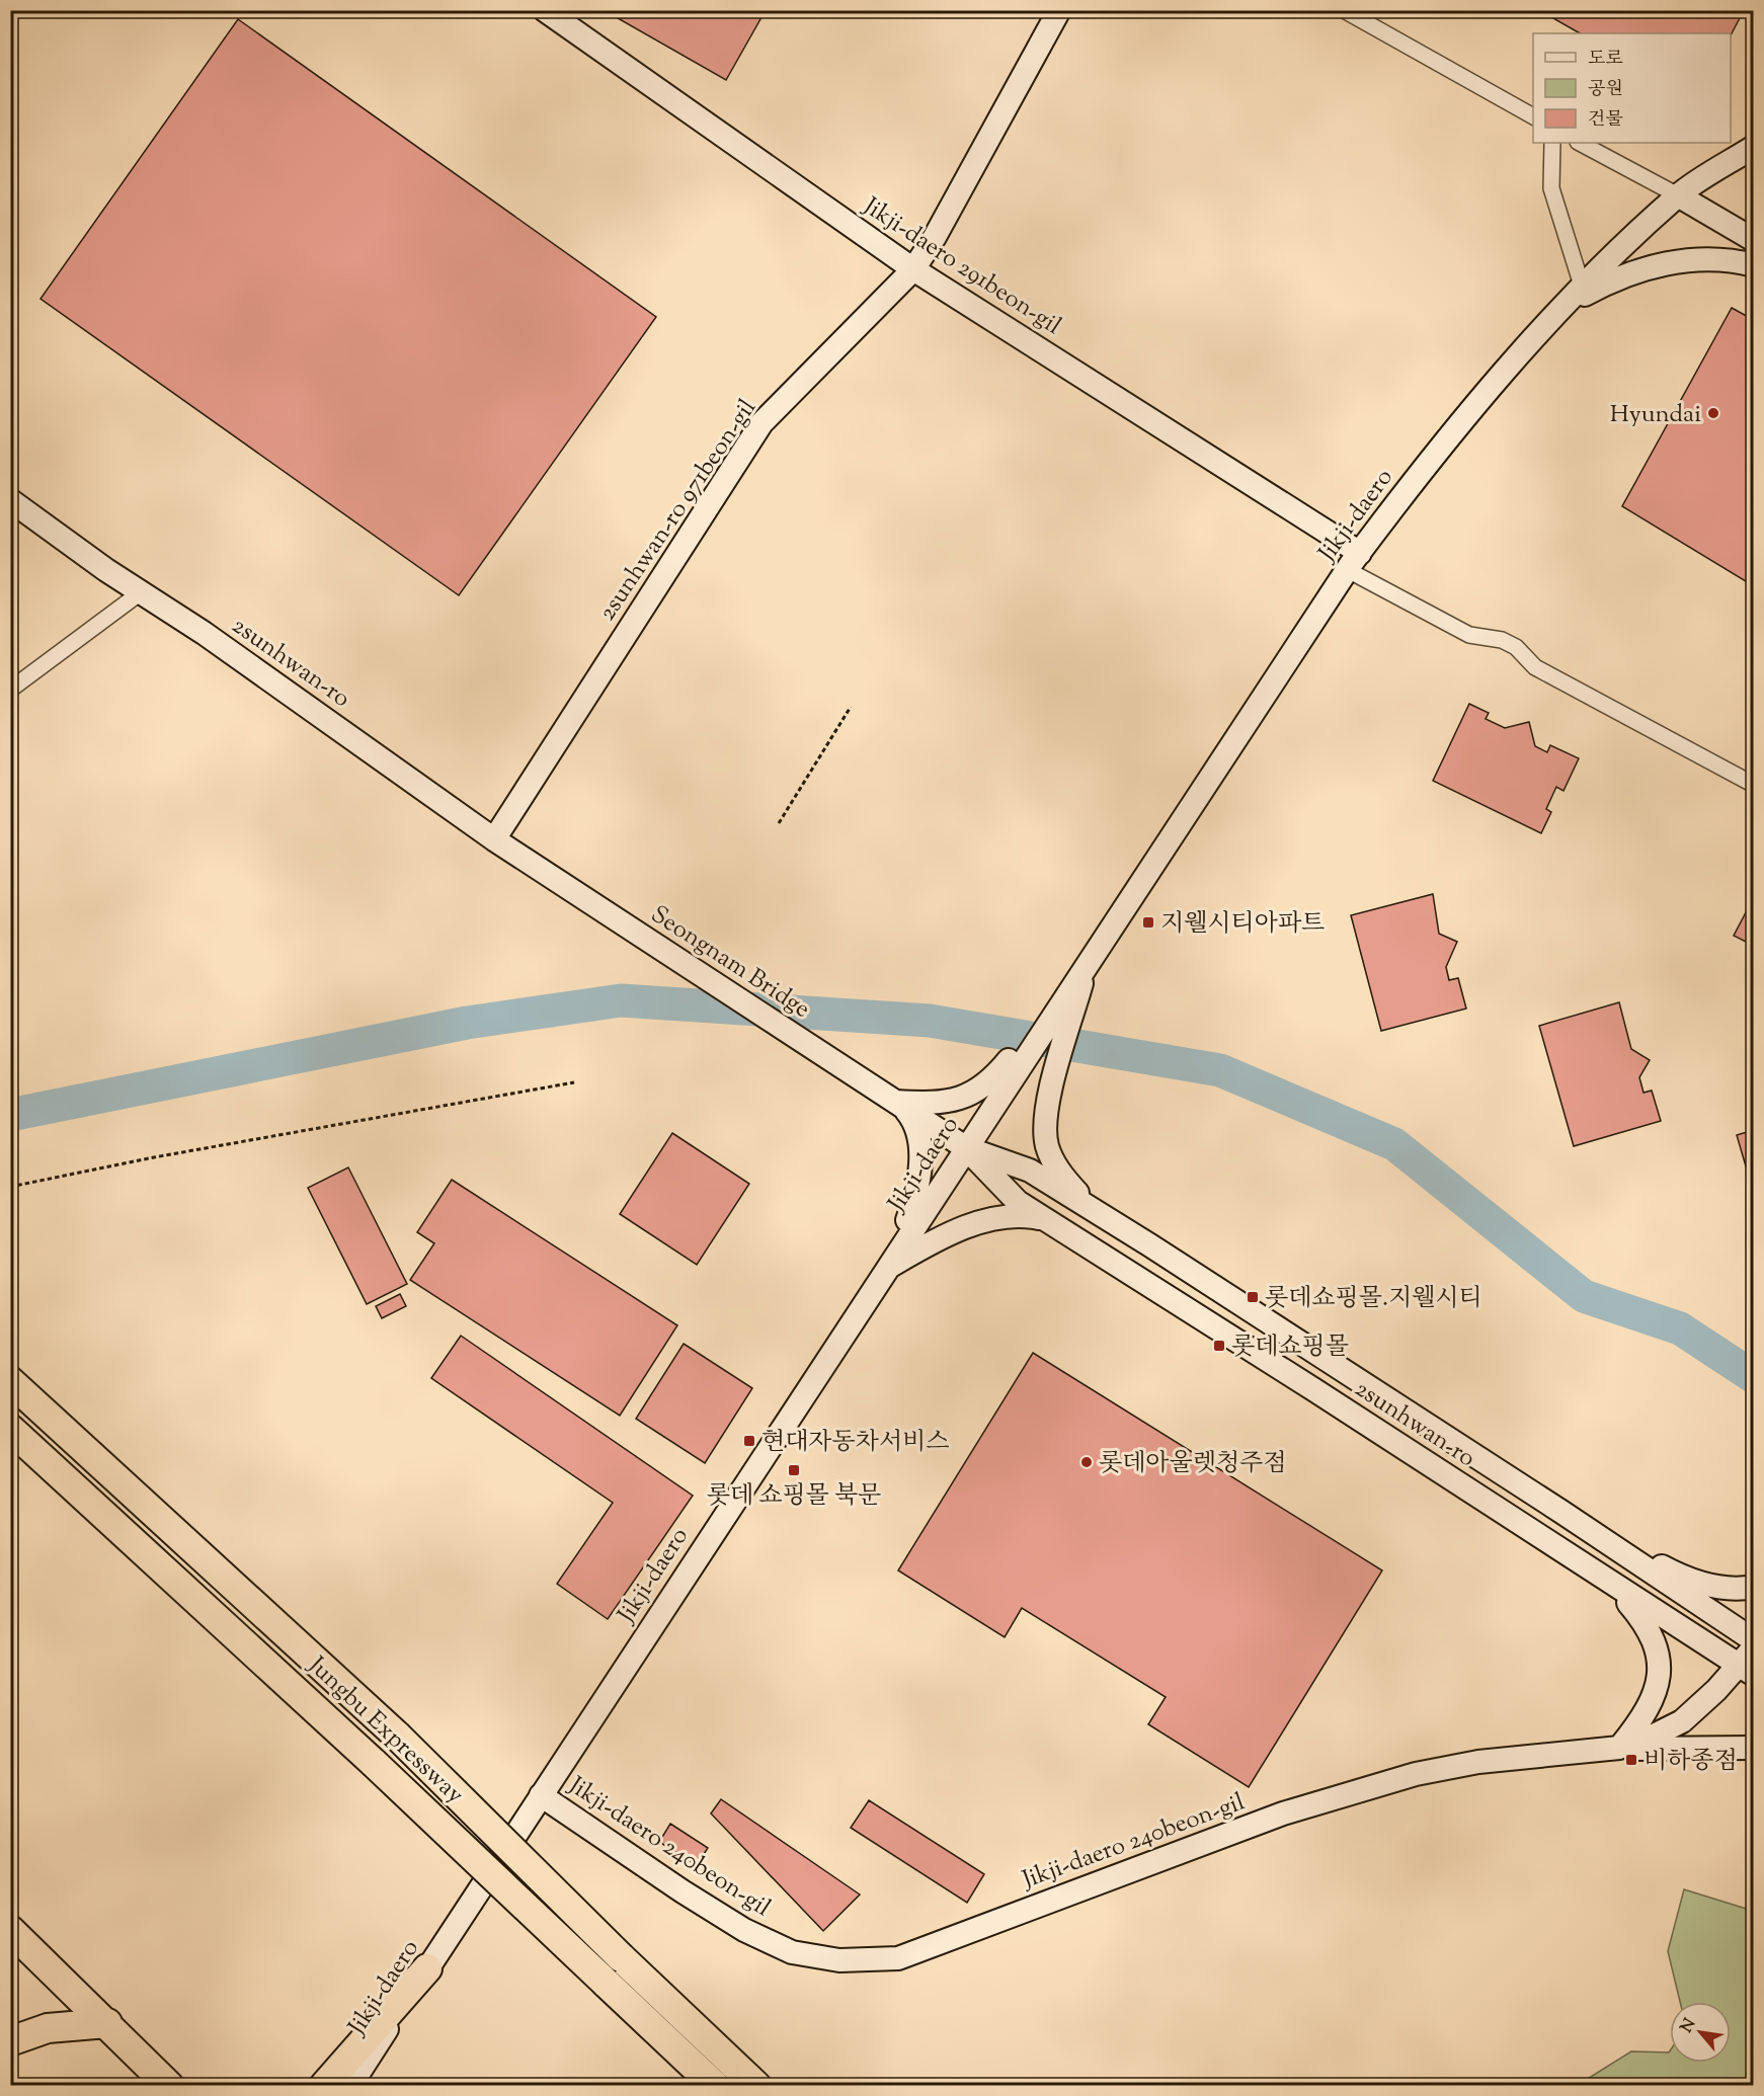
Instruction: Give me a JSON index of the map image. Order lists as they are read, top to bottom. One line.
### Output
{"streets":{"highway":["Jungbu Expressway"],"street":["Jikji-daero 291beon-gil","2sunhwan-ro 971beon-gil","Jikji-daero","2sunhwan-ro","Seongnam Bridge","Jikji-daero 240beon-gil"]},"crossings":[["Jikji-daero 291beon-gil","2sunhwan-ro 971beon-gil"],["Jikji-daero 291beon-gil","Jikji-daero"],["2sunhwan-ro 971beon-gil","2sunhwan-ro"],["Jikji-daero","2sunhwan-ro"],["Jikji-daero","Jikji-daero 240beon-gil"],["2sunhwan-ro","Seongnam Bridge"],["2sunhwan-ro","Jikji-daero 240beon-gil"]],"places":{"other":["Hyundai","롯데아울렛청주점"],"transit":["지웰시티아파트","롯데쇼핑몰.지웰시티","롯데쇼핑몰","현대자동차서비스","롯데 쇼핑몰 북문","비하종점"]},"legend":["도로","공원","건물"],"north":"top left"}
